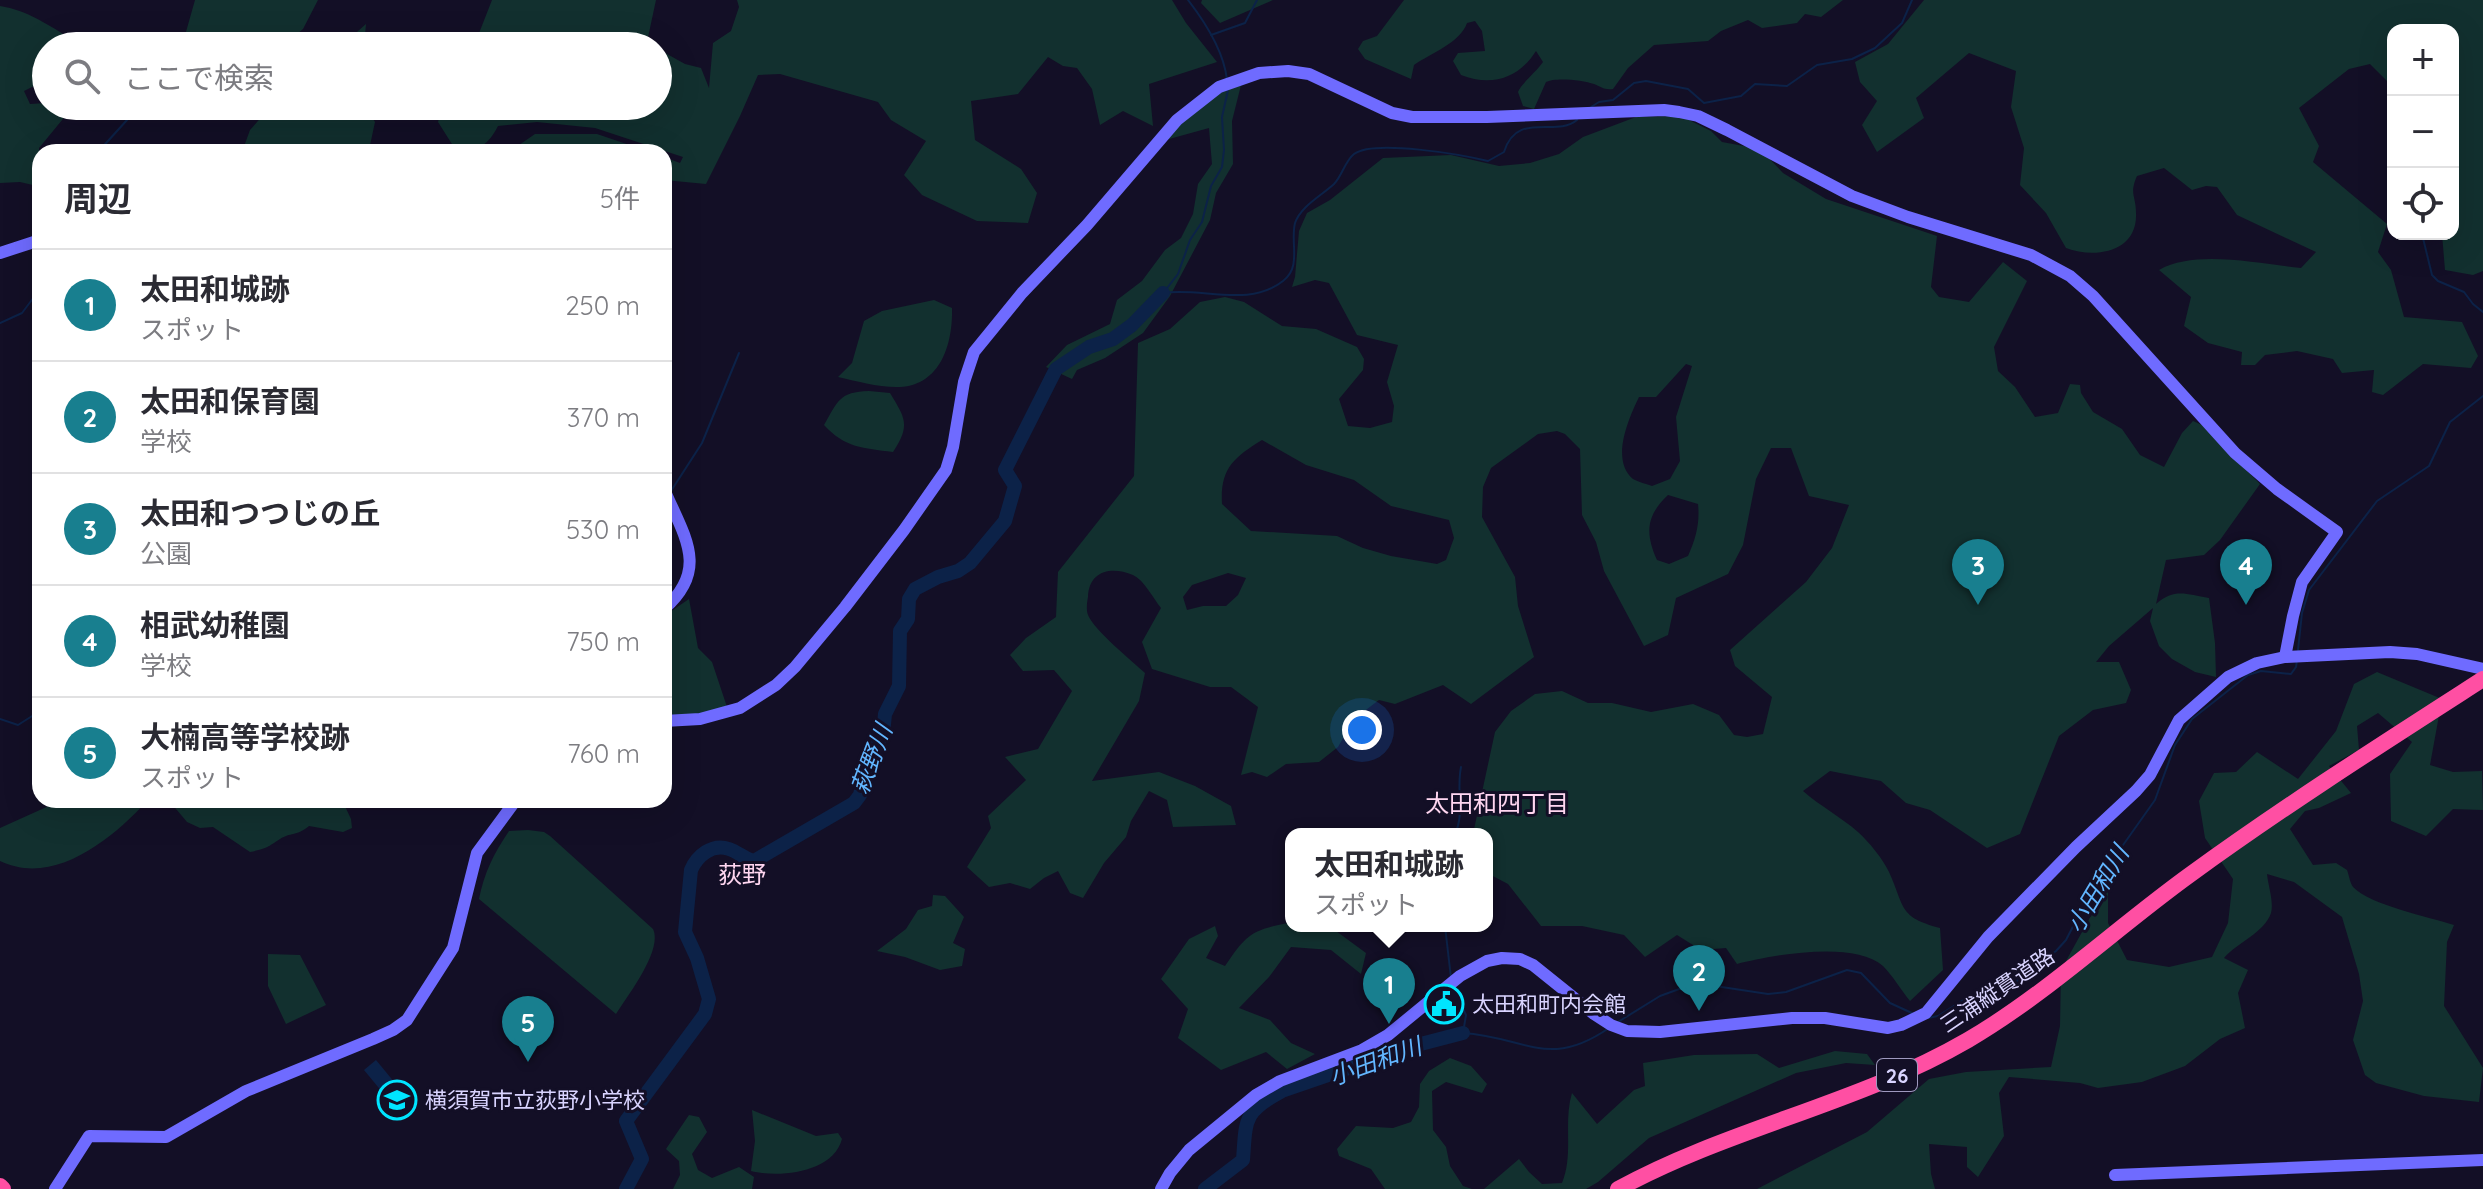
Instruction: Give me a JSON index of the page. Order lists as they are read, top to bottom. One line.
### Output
{"streets":{"highway":["三浦縦貫道路","26"]},"districts":["太田和四丁目","荻野"],"water":["萩野川","小田和川"],"places":{"public building":["太田和町内会館"],"school or university":["横須賀市立荻野小学校"]},"page":{"map_buttons":["+","−"],"search":"ここで検索","heading":["周辺","5件"],"list":[{"mark":"1","name":"太田和城跡","note":"スポット","value":"250 m"},{"mark":"2","name":"太田和保育園","note":"学校","value":"370 m"},{"mark":"3","name":"太田和つつじの丘","note":"公園","value":"530 m"},{"mark":"4","name":"相武幼稚園","note":"学校","value":"750 m"},{"mark":"5","name":"大楠高等学校跡","note":"スポット","value":"760 m"}],"pins":["3","4","2","1","5"],"popup":["太田和城跡","スポット"]}}
